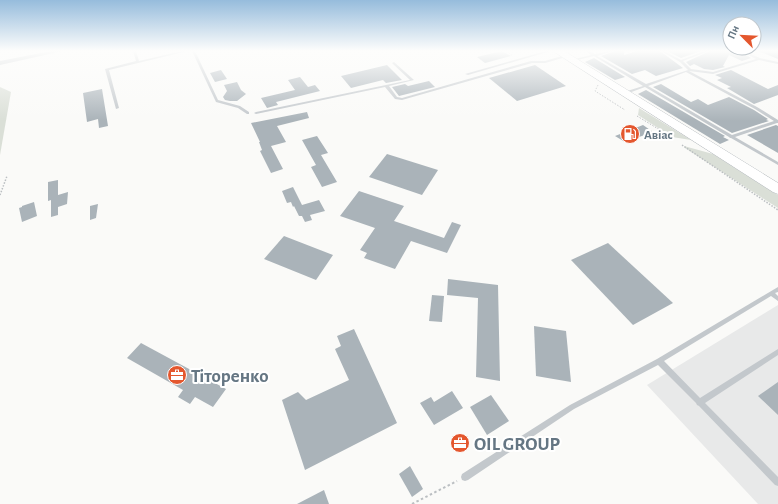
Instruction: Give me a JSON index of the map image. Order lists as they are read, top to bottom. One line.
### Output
{"places":{"fuel station":["Авіас"],"office":["Тіторенко","OIL GROUP"]},"north":"top left"}
